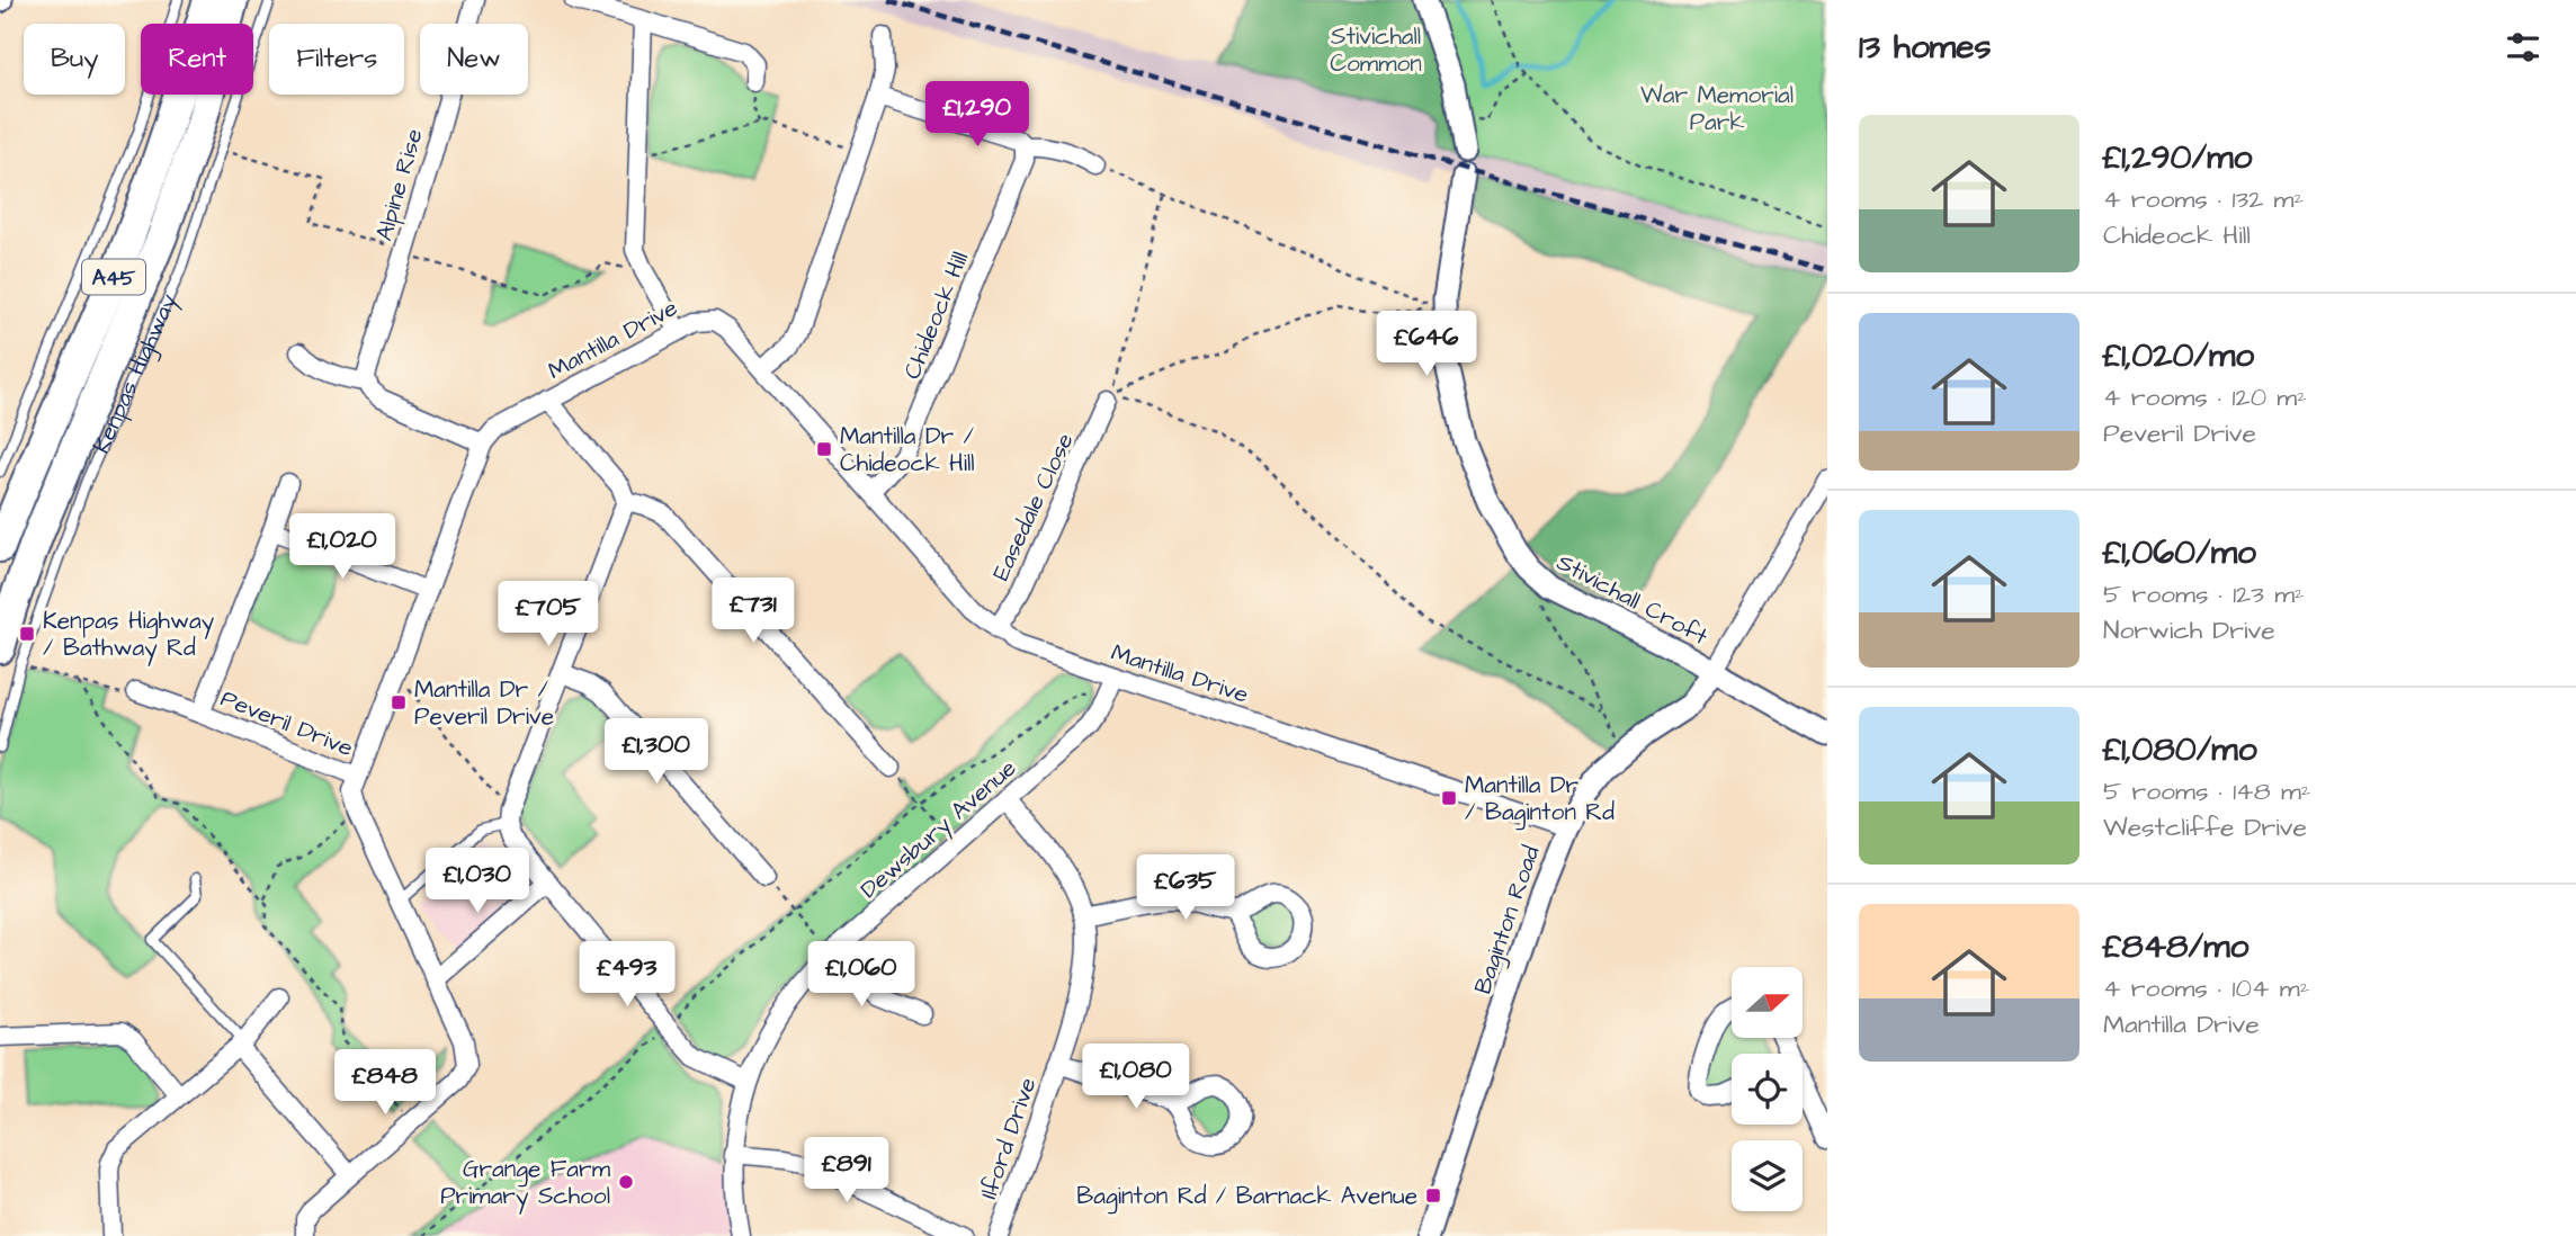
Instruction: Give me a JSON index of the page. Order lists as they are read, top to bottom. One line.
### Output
{"streets":{"highway":["A45","Kenpas Highway"],"street":["Alpine Rise","Chideock Hill","Mantilla Drive","Easedale Close","Stivichall Croft","Peveril Drive","Dewsbury Avenue","Baginton Road","Ilford Drive"]},"crossings":[["Chideock Hill","Mantilla Drive"],["Mantilla Drive","Easedale Close"],["Mantilla Drive","Dewsbury Avenue"],["Mantilla Drive","Baginton Road"],["Stivichall Croft","Baginton Road"],["Dewsbury Avenue","Ilford Drive"]],"parks":["Stivichall Common","War Memorial Park"],"places":{"transit":["Mantilla Dr / Chideock Hill","Kenpas Highway / Bathway Rd","Mantilla Dr / Peveril Drive","Mantilla Dr / Baginton Rd","Baginton Rd / Barnack Avenue"],"other":["Grange Farm Primary School"]},"north":"right","page":{"heading":"13 homes","chip":["Buy","Rent","Filters","New"],"price":["£1,290","£646","£1,020","£731","£705","£1,300","£1,030","£635","£493","£1,060","£1,080","£848","£891"],"list":[{"name":"£1,290/mo","note":"4 rooms · 132 m² · Chideock Hill"},{"name":"£1,020/mo","note":"4 rooms · 120 m² · Peveril Drive"},{"name":"£1,060/mo","note":"5 rooms · 123 m² · Norwich Drive"},{"name":"£1,080/mo","note":"5 rooms · 148 m² · Westcliffe Drive"},{"name":"£848/mo","note":"4 rooms · 104 m² · Mantilla Drive"}]}}
